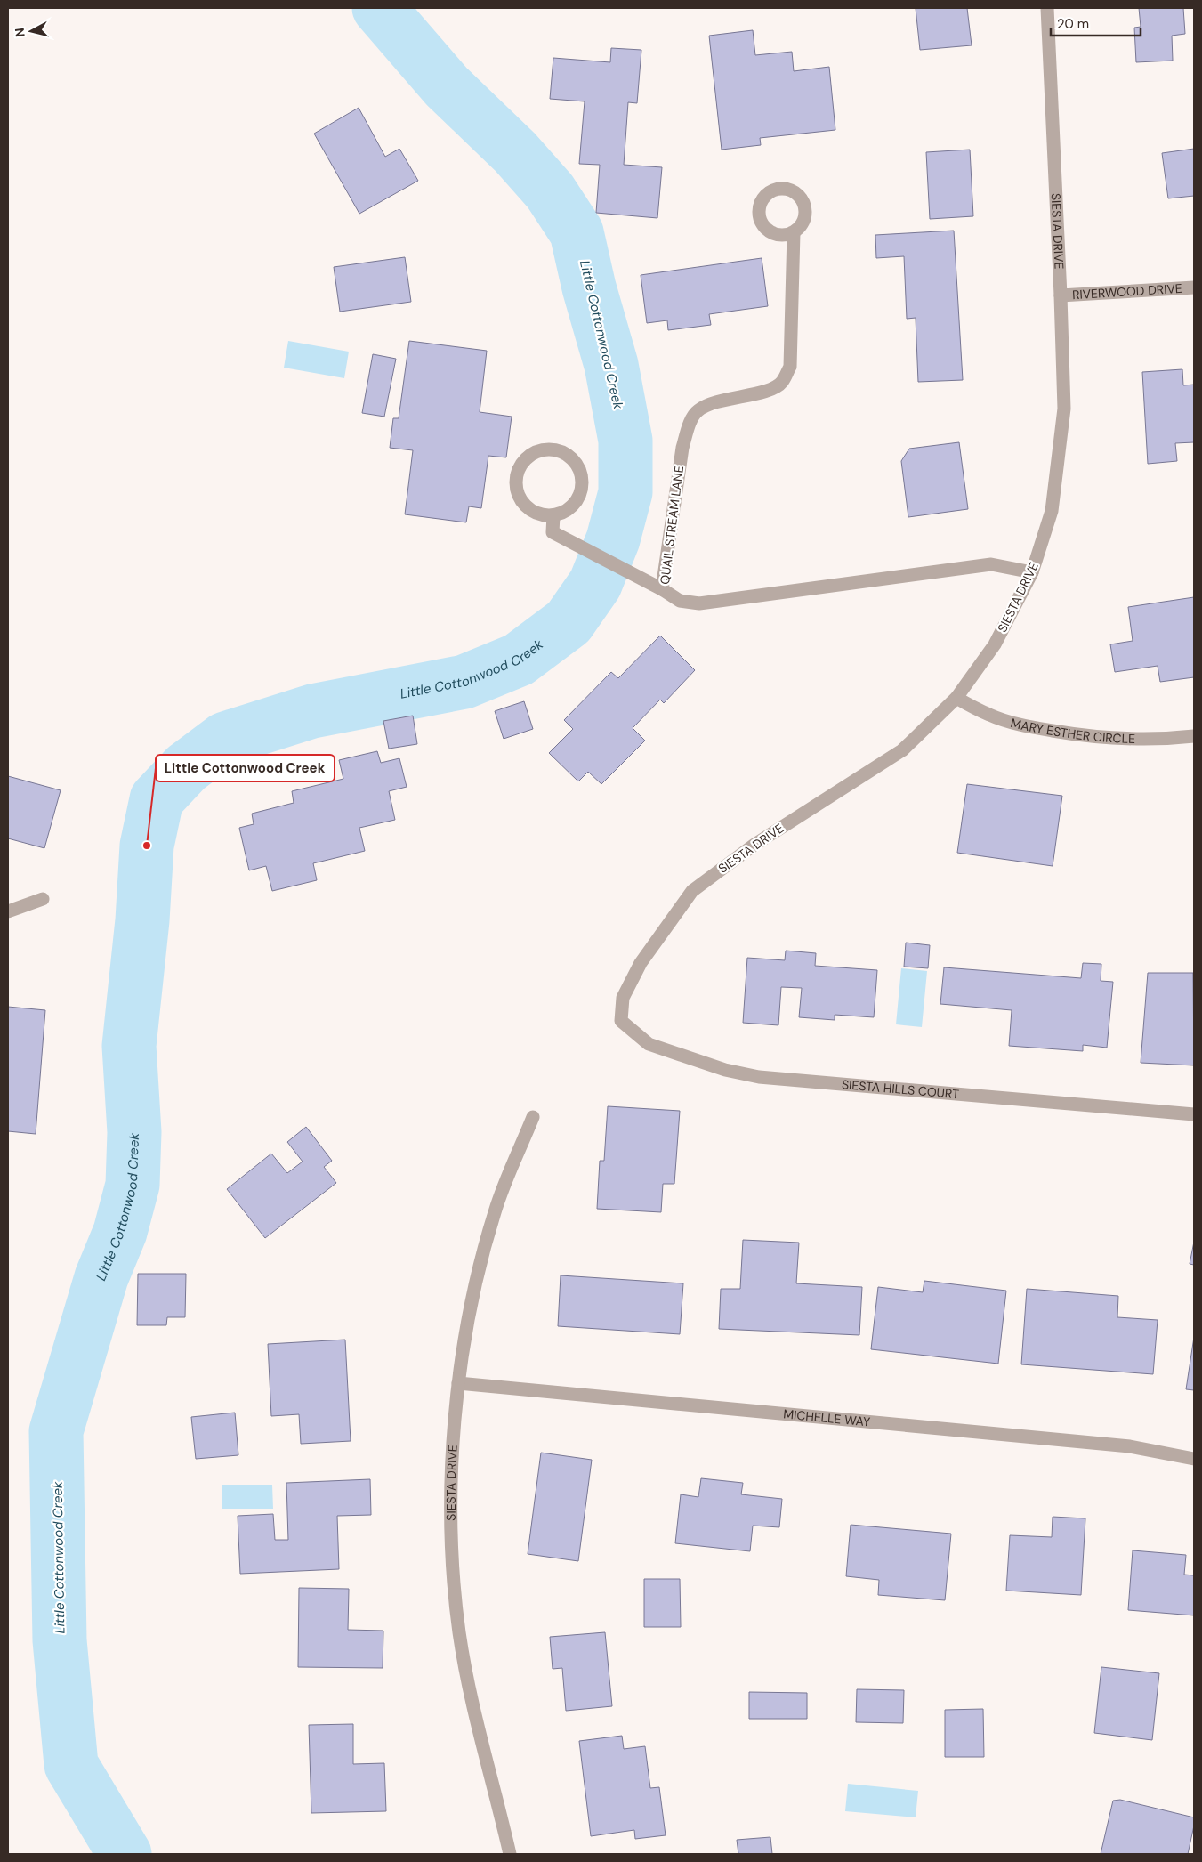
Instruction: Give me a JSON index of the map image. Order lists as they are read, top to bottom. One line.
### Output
{"streets":{"street":["SIESTA DRIVE","RIVERWOOD DRIVE","QUAIL STREAM LANE","MARY ESTHER CIRCLE","SIESTA HILLS COURT","MICHELLE WAY"]},"crossings":[["SIESTA DRIVE","RIVERWOOD DRIVE"],["SIESTA DRIVE","QUAIL STREAM LANE"],["SIESTA DRIVE","MARY ESTHER CIRCLE"],["SIESTA DRIVE","SIESTA HILLS COURT"],["SIESTA DRIVE","MICHELLE WAY"]],"water":["Little Cottonwood Creek"],"places":["Little Cottonwood Creek"],"scale_bar":"20 m","north":"left"}
